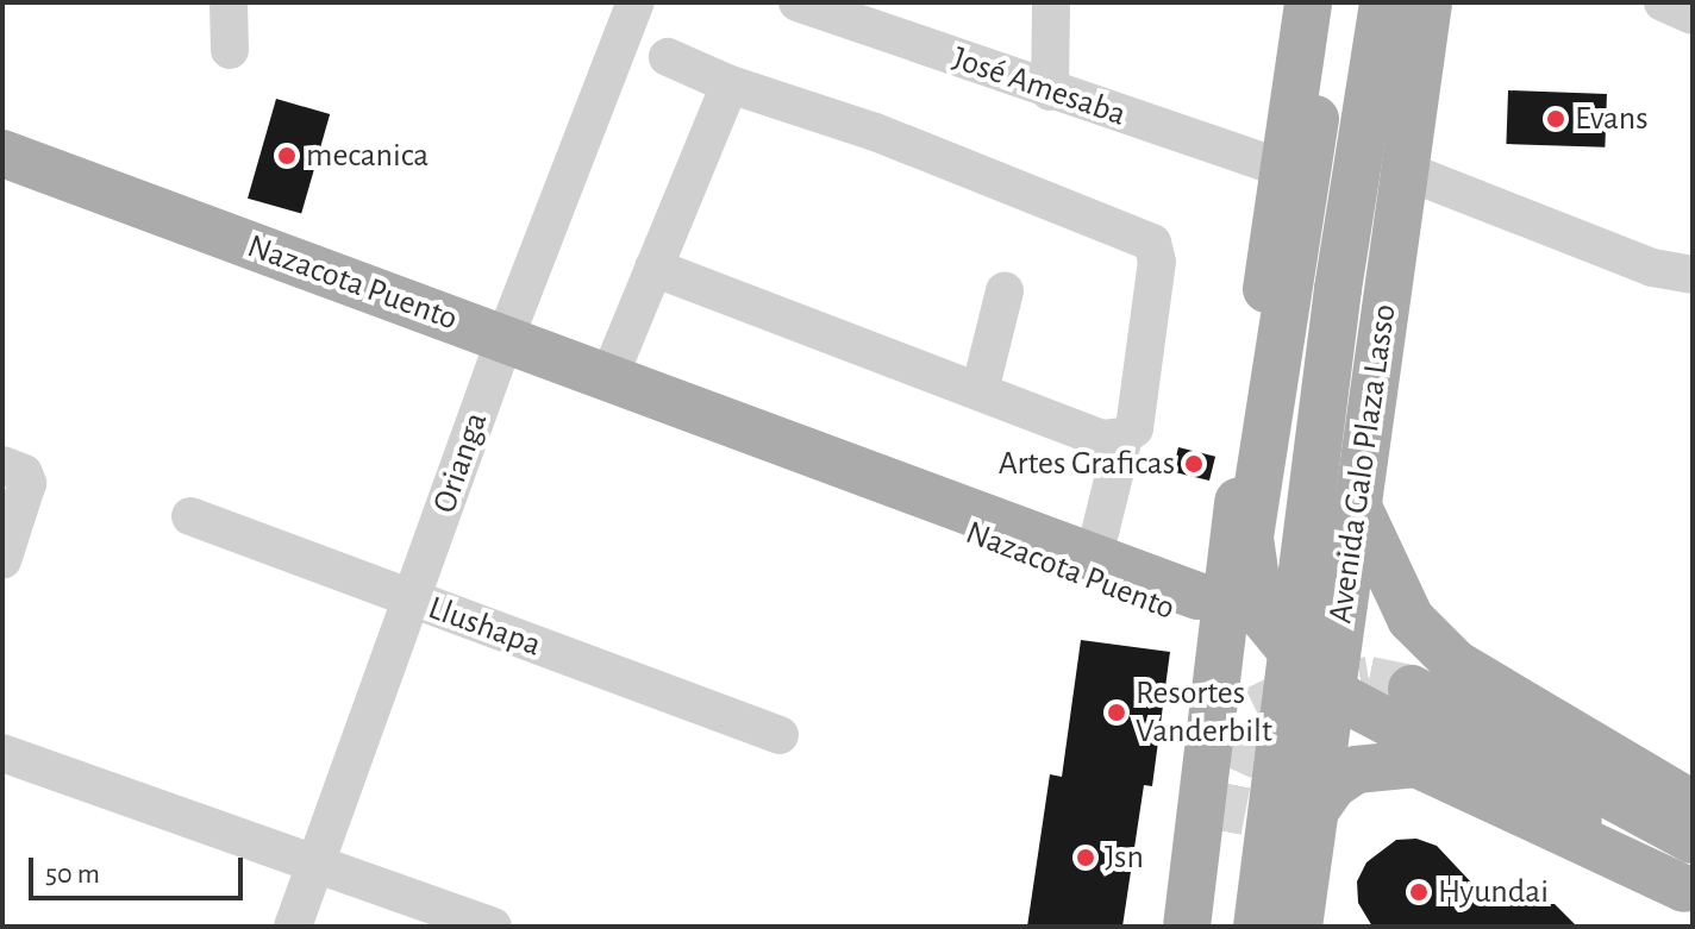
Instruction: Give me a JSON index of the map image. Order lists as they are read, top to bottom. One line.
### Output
{"streets":{"main road":["Nazacota Puento","Avenida Galo Plaza Lasso"],"street":["José Amesaba","Orianga","Llushapa"]},"crossings":[["Nazacota Puento","Orianga"],["Orianga","Llushapa"]],"places":["Evans","mecanica","Artes Graficas","Resortes Vanderbilt","Jsn","Hyundai"],"scale_bar":"50 m"}
